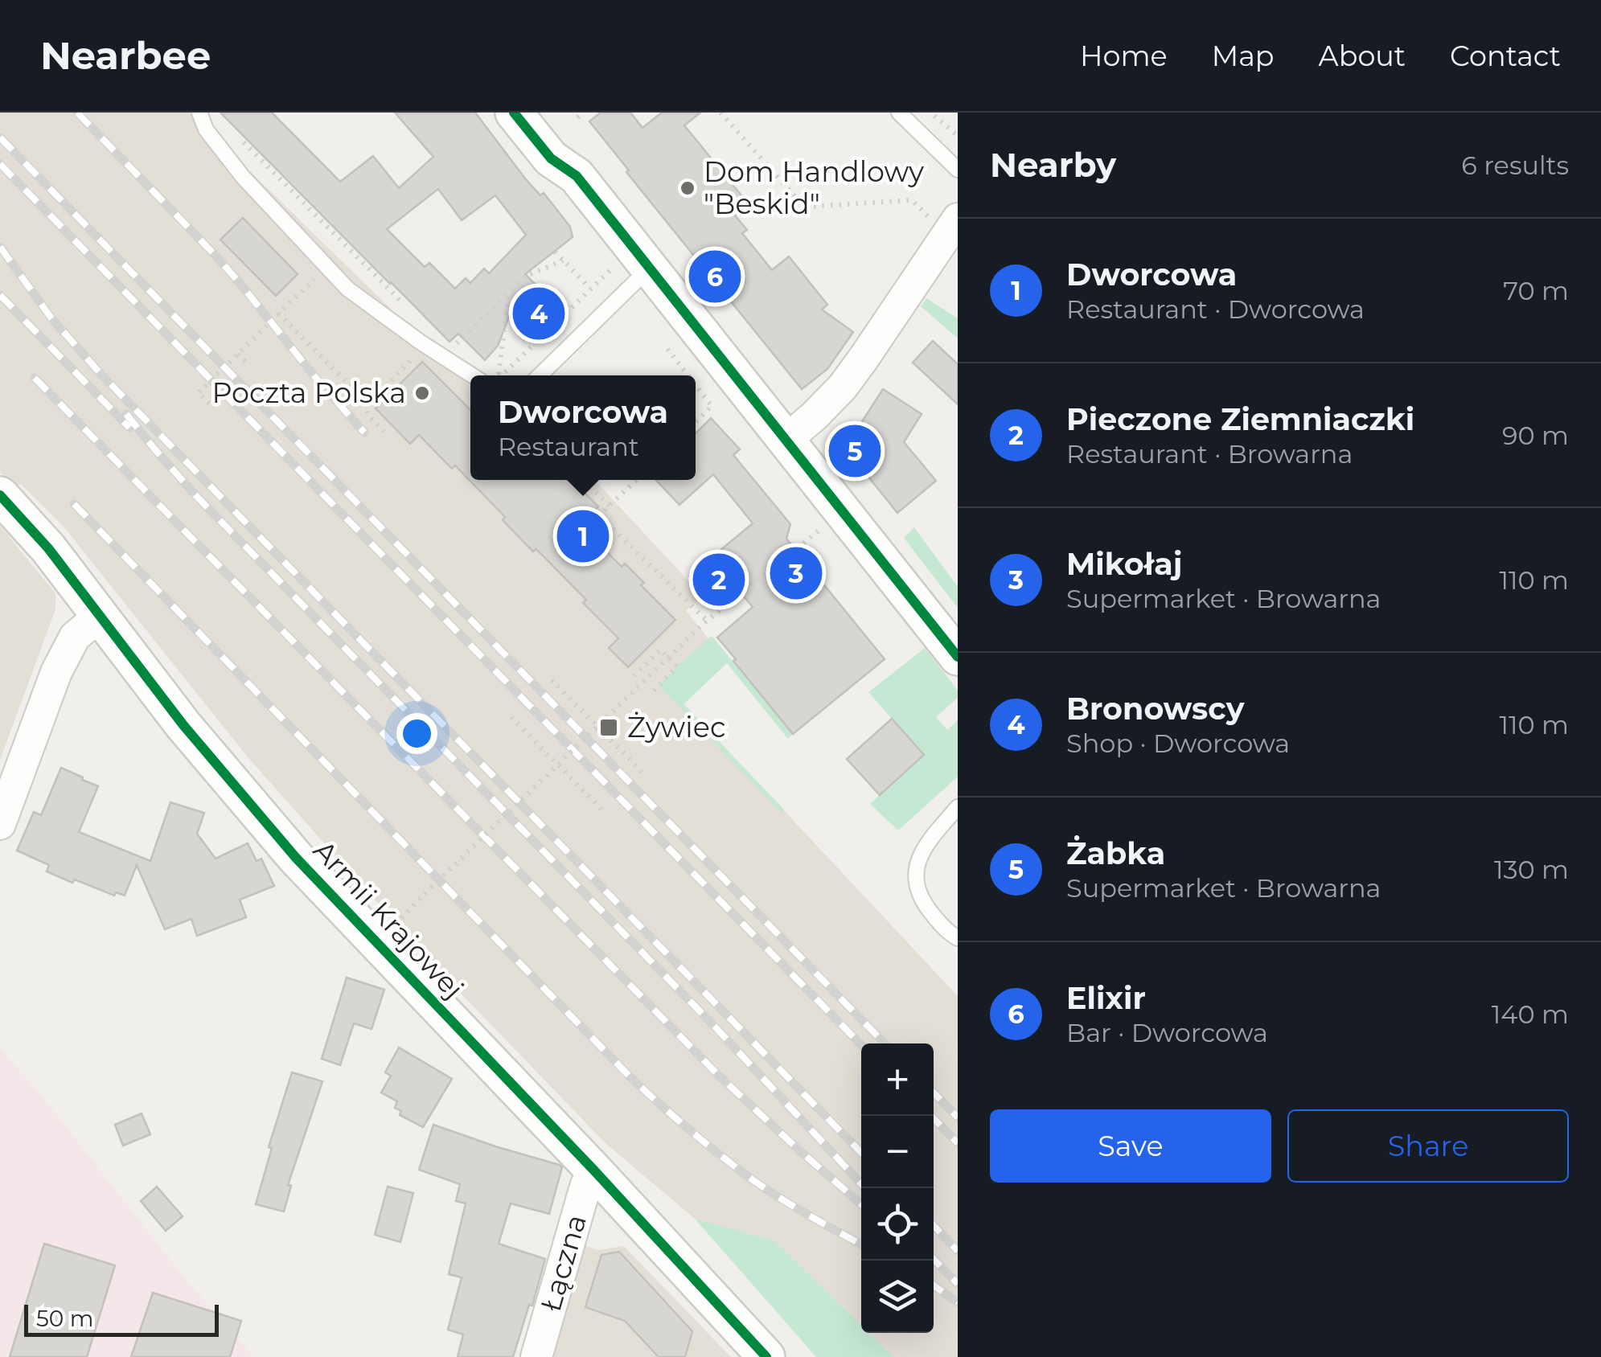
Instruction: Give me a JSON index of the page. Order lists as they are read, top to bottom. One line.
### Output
{"streets":{"street":["Armii Krajowej","Łączna"]},"crossings":[["Armii Krajowej","Łączna"]],"places":{"other":["Dom Handlowy \"Beskid\"","Poczta Polska"],"transit":["Żywiec"]},"scale_bar":"50 m","page":{"header":"Nearbee","nav":["Home","Map","About","Contact"],"heading":["Nearby","6 results"],"list":[{"mark":"1","name":"Dworcowa","note":"Restaurant · Dworcowa","value":"70 m"},{"mark":"2","name":"Pieczone Ziemniaczki","note":"Restaurant · Browarna","value":"90 m"},{"mark":"3","name":"Mikołaj","note":"Supermarket · Browarna","value":"110 m"},{"mark":"4","name":"Bronowscy","note":"Shop · Dworcowa","value":"110 m"},{"mark":"5","name":"Żabka","note":"Supermarket · Browarna","value":"130 m"},{"mark":"6","name":"Elixir","note":"Bar · Dworcowa","value":"140 m"}],"pins":["6","4","5","1","3","2"],"popup":["Dworcowa","Restaurant"],"map_buttons":["+","−"],"buttons":["Save","Share"],"scale":"50 m"}}
